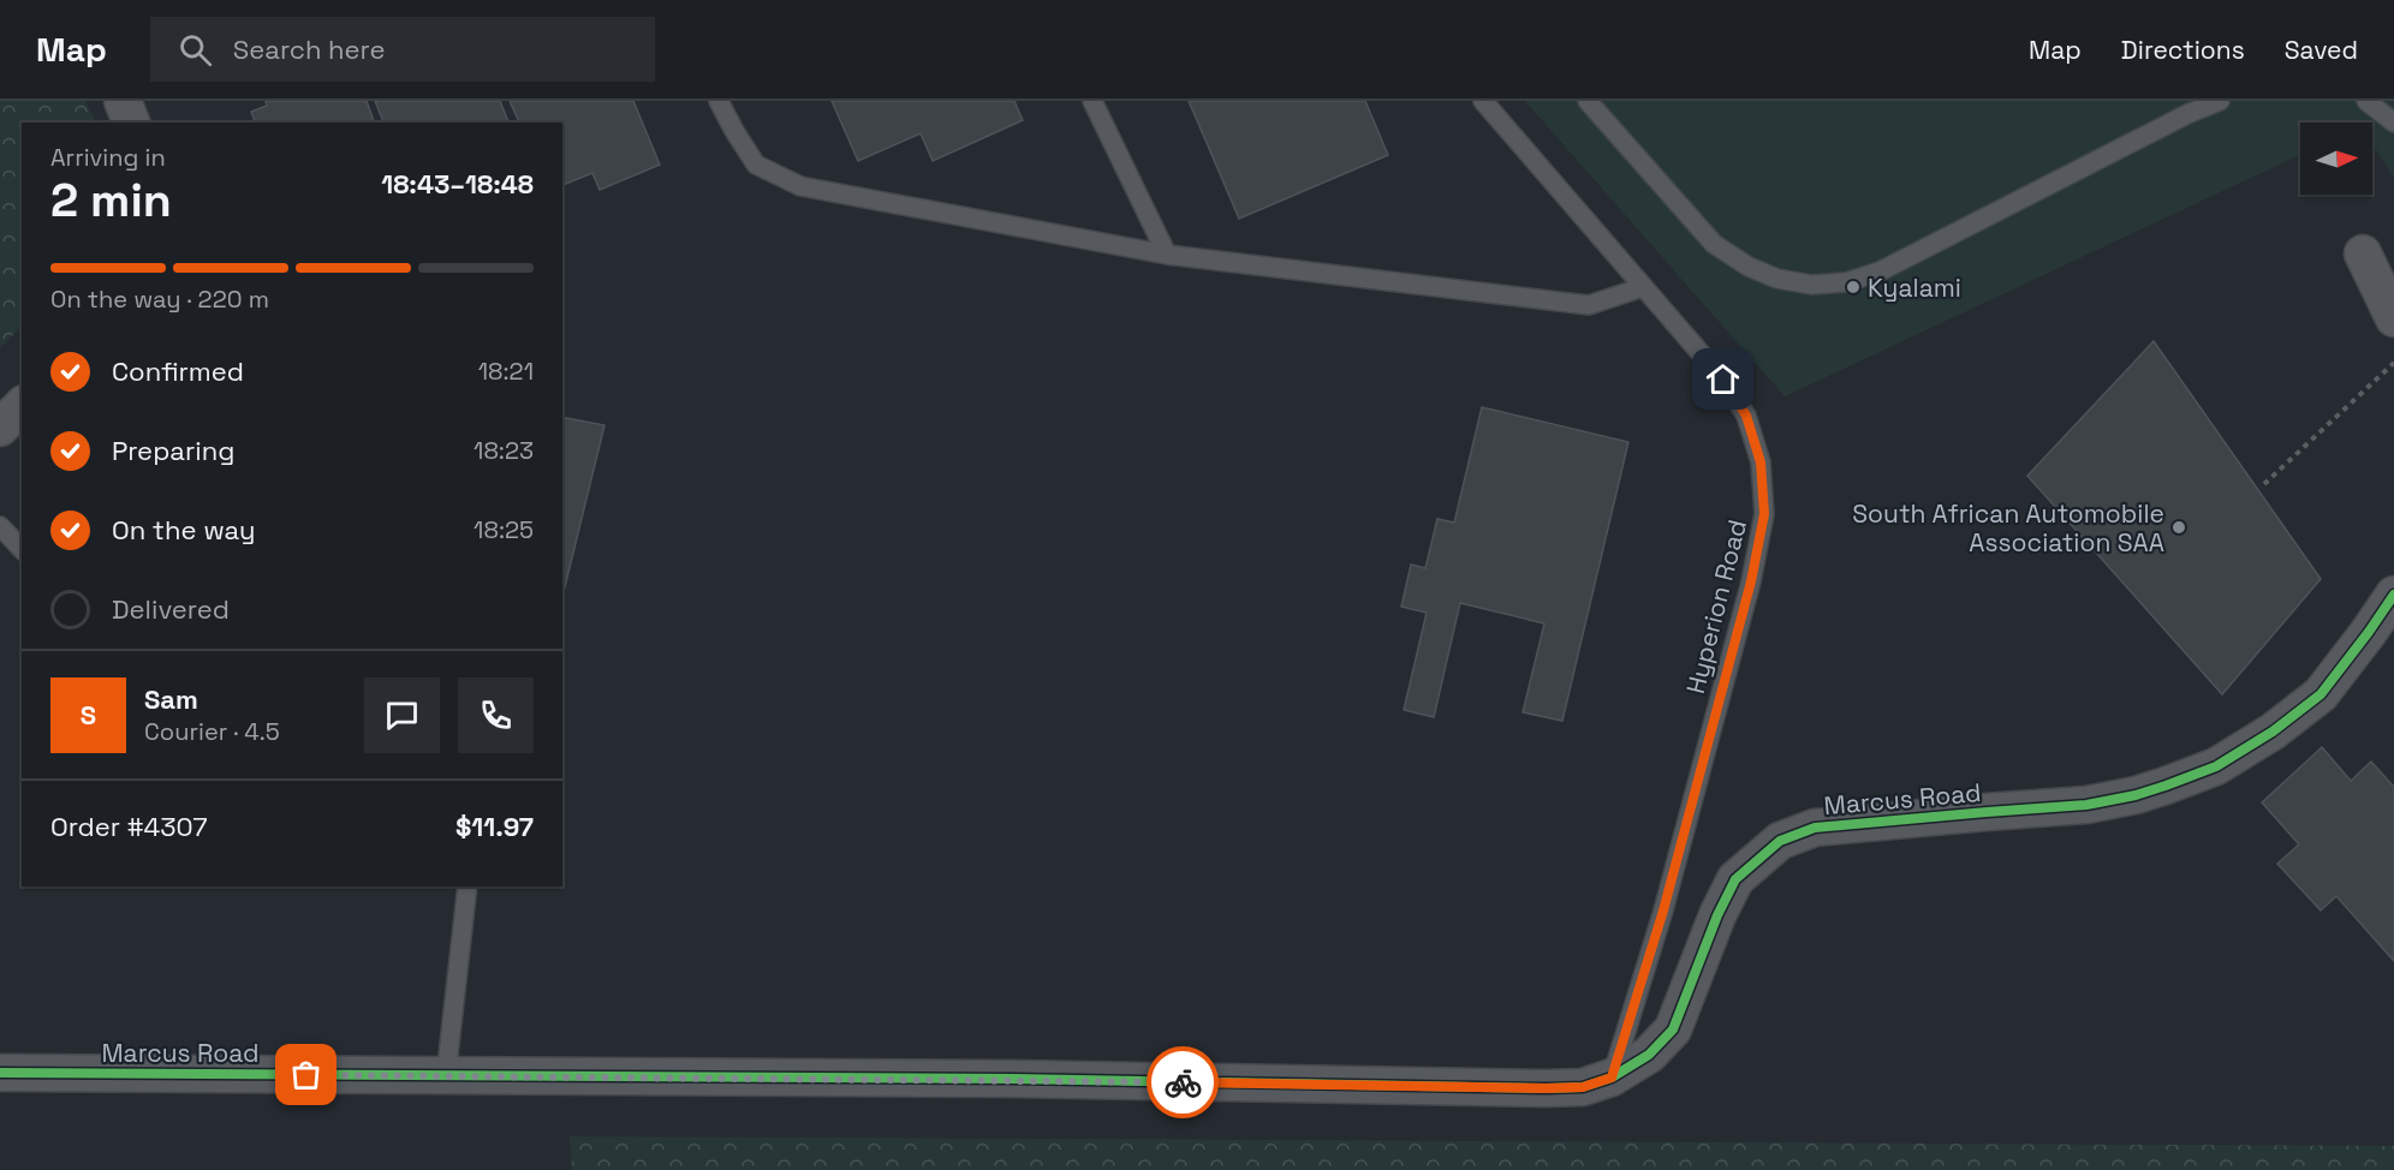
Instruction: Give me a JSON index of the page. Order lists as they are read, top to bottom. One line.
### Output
{"streets":{"street":["Marcus Road"],"lane":["Hyperion Road"]},"crossings":[["Hyperion Road","Marcus Road"]],"places":["Kyalami","South African Automobile Association SAA"],"north":"right","page":{"header":"Map","search":"Search here","nav":["Map","Directions","Saved"],"heading":["2 min","Arriving in","18:43–18:48"],"panel":["Sam","Courier · 4.5","Order #4307","$11.97"],"bar":"On the way · 220 m","list":[["Confirmed","18:21"],["Preparing","18:23"],["On the way","18:25"],"Delivered"],"round":"S"}}
